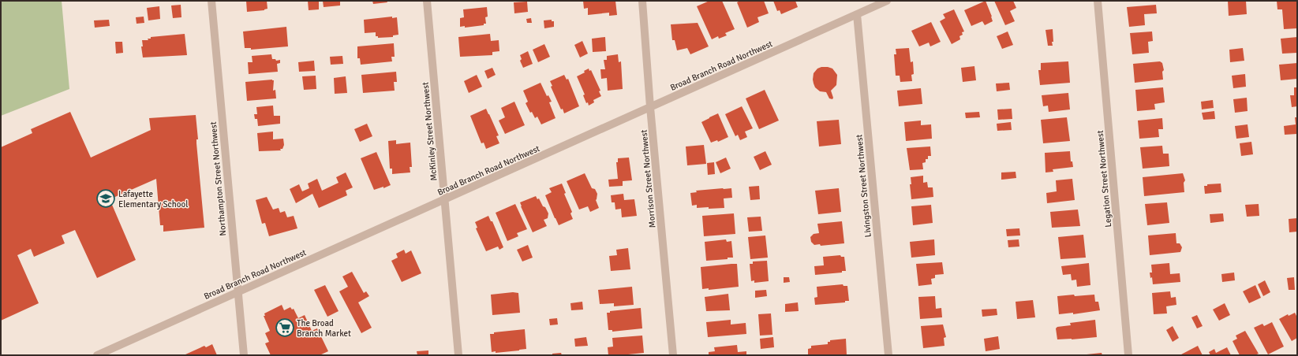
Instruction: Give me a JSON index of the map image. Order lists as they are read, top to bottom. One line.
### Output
{"streets":{"street":["Broad Branch Road Northwest","McKinley Street Northwest","Northampton Street Northwest","Morrison Street Northwest","Legation Street Northwest","Livingston Street Northwest"]},"crossings":[["Broad Branch Road Northwest","McKinley Street Northwest"],["Broad Branch Road Northwest","Northampton Street Northwest"],["Broad Branch Road Northwest","Morrison Street Northwest"],["Broad Branch Road Northwest","Livingston Street Northwest"]],"places":{"school or university":["Lafayette Elementary School"],"supermarket":["The Broad Branch Market"]}}
